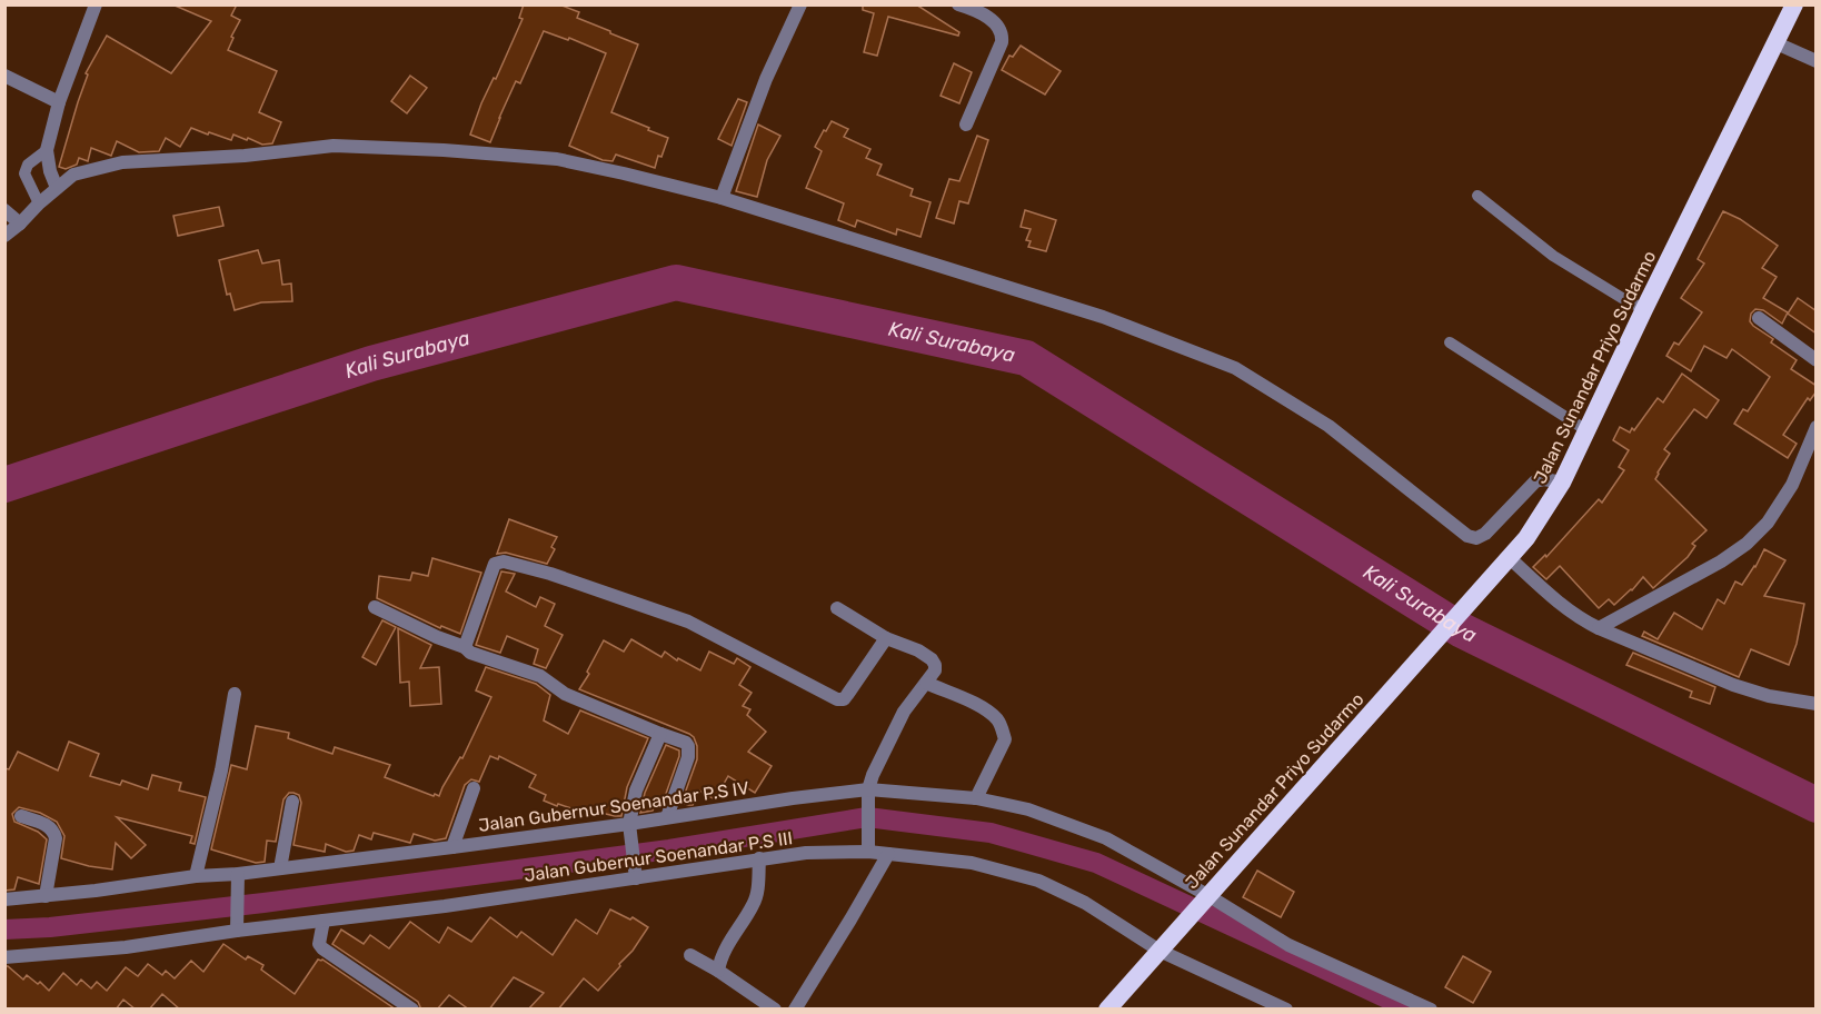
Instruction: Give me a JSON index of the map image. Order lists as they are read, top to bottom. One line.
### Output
{"streets":{"highway":["Jalan Sunandar Priyo Sudarmo"],"street":["Jalan Gubernur Soenandar P.S IV","Jalan Gubernur Soenandar P.S III"]},"crossings":[["Jalan Sunandar Priyo Sudarmo","Jalan Gubernur Soenandar P.S IV"],["Jalan Sunandar Priyo Sudarmo","Jalan Gubernur Soenandar P.S III"]],"water":["Kali Surabaya"]}
